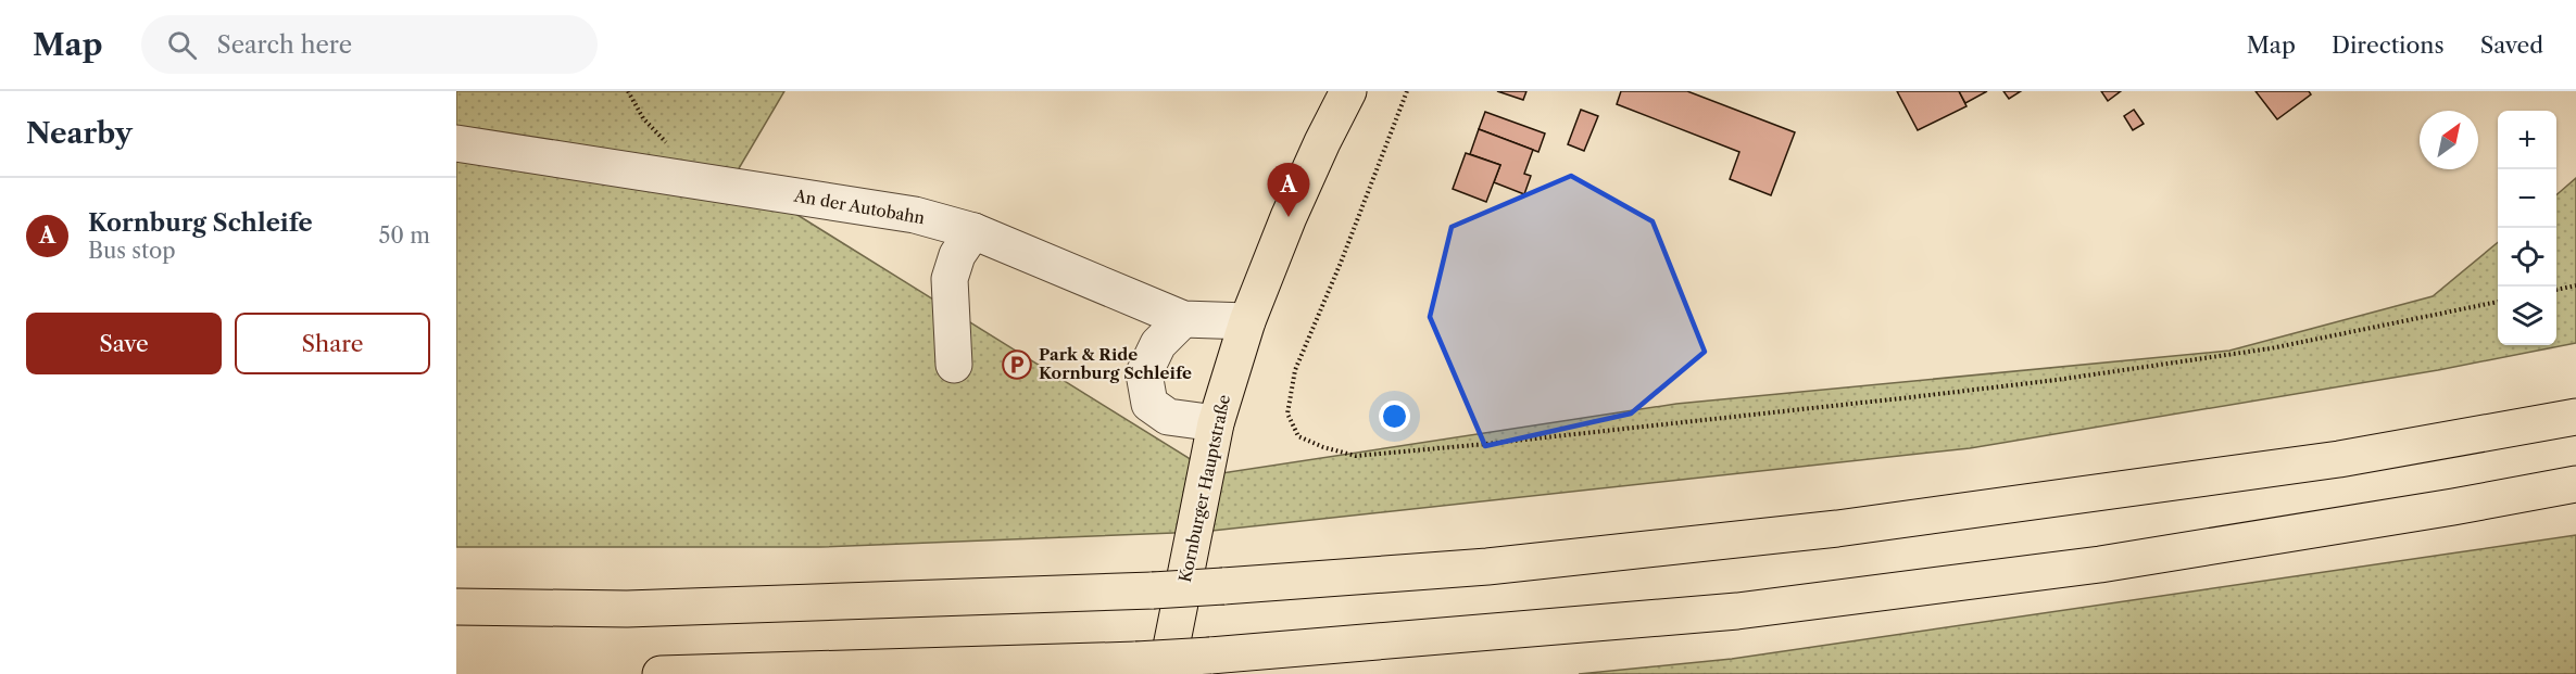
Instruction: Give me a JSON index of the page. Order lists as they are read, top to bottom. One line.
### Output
{"streets":{"main road":["Kornburger Hauptstraße"],"lane":["An der Autobahn"]},"crossings":[["An der Autobahn","Kornburger Hauptstraße"]],"places":{"parking":["Park & Ride Kornburg Schleife"]},"north":"top right","page":{"header":"Map","search":"Search here","nav":["Map","Directions","Saved"],"heading":"Nearby","map_buttons":["+","−"],"pins":"A","list":[{"mark":"A","name":"Kornburg Schleife","note":"Bus stop","value":"50 m"}],"buttons":["Save","Share"]}}
